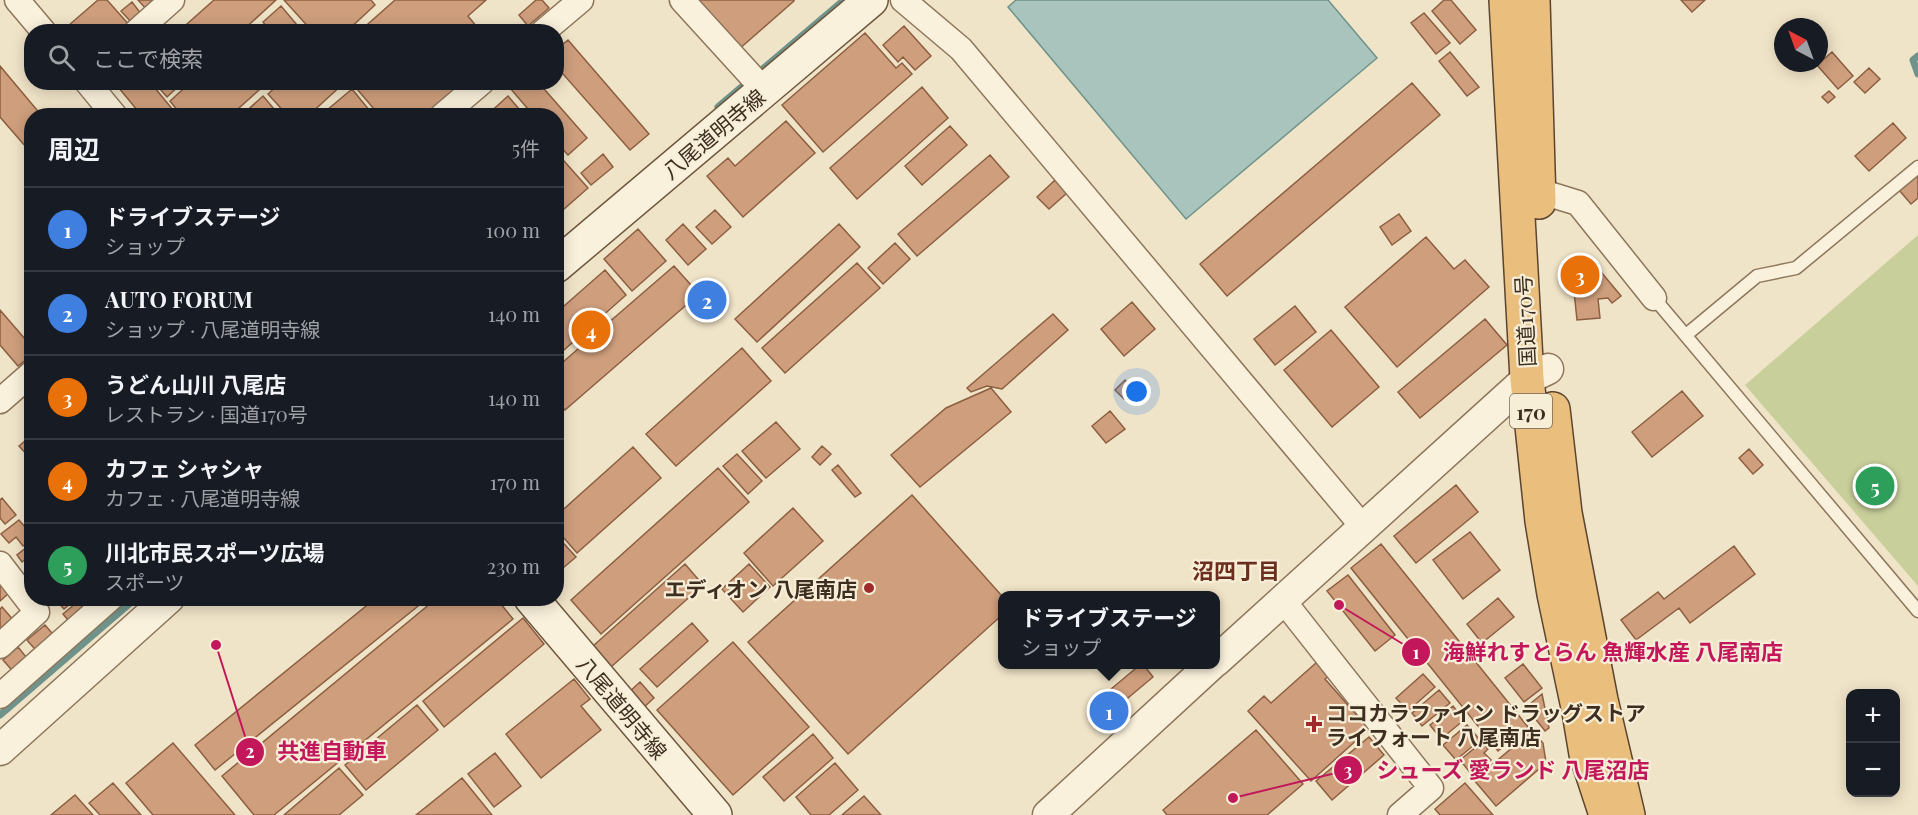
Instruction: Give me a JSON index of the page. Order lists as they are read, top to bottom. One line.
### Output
{"streets":{"highway":["国道170号","170"],"main road":["八尾道明寺線"]},"districts":["沼四丁目"],"places":{"other":["エディオン 八尾南店","海鮮れすとらん 魚輝水産 八尾南店","共進自動車","シューズ 愛ランド 八尾沼店"],"health":["ココカラファイン ドラッグストア ライフォート 八尾南店"]},"north":"top left","page":{"search":"ここで検索","heading":["周辺","5件"],"list":[{"mark":"1","name":"ドライブステージ","note":"ショップ","value":"100 m"},{"mark":"2","name":"AUTO FORUM","note":"ショップ · 八尾道明寺線","value":"140 m"},{"mark":"3","name":"うどん山川 八尾店","note":"レストラン · 国道170号","value":"140 m"},{"mark":"4","name":"カフェ シャシャ","note":"カフェ · 八尾道明寺線","value":"170 m"},{"mark":"5","name":"川北市民スポーツ広場","note":"スポーツ","value":"230 m"}],"pins":["3","2","4","5","1"],"popup":["ドライブステージ","ショップ"],"map_buttons":["+","−"]}}
